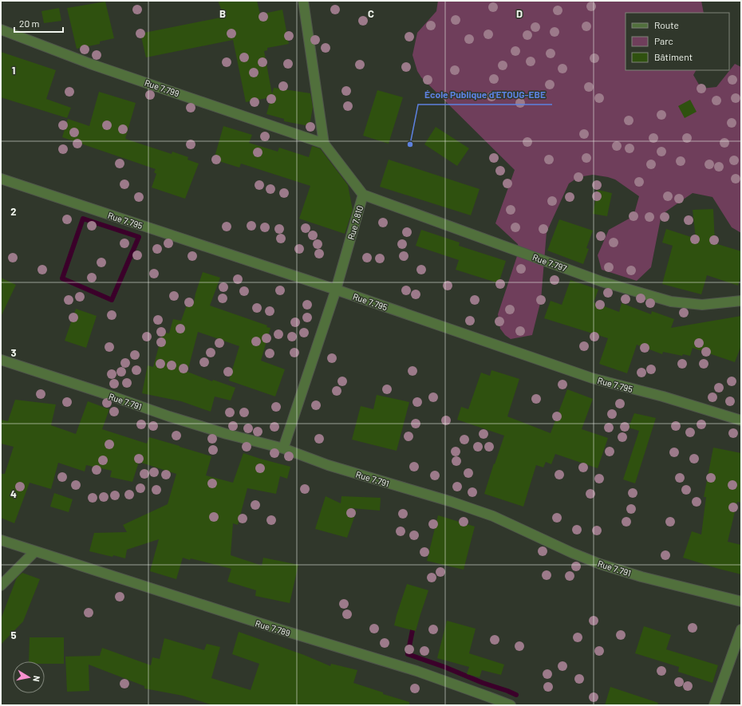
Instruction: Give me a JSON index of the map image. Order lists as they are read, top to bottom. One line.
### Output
{"streets":{"street":["Rue 7.799","Rue 7.795","Rue 7.810","Rue 7.797","Rue 7.791","Rue 7.789"]},"crossings":[["Rue 7.799","Rue 7.810"],["Rue 7.795","Rue 7.810"],["Rue 7.810","Rue 7.797"],["Rue 7.810","Rue 7.791"]],"places":["École Publique d'ETOUG-EBE"],"legend":["Route","Parc","Bâtiment"],"scale_bar":"20 m","north":"right","grid":{"columns":["B","C","D"],"rows":["1","2","3","4","5"]}}
